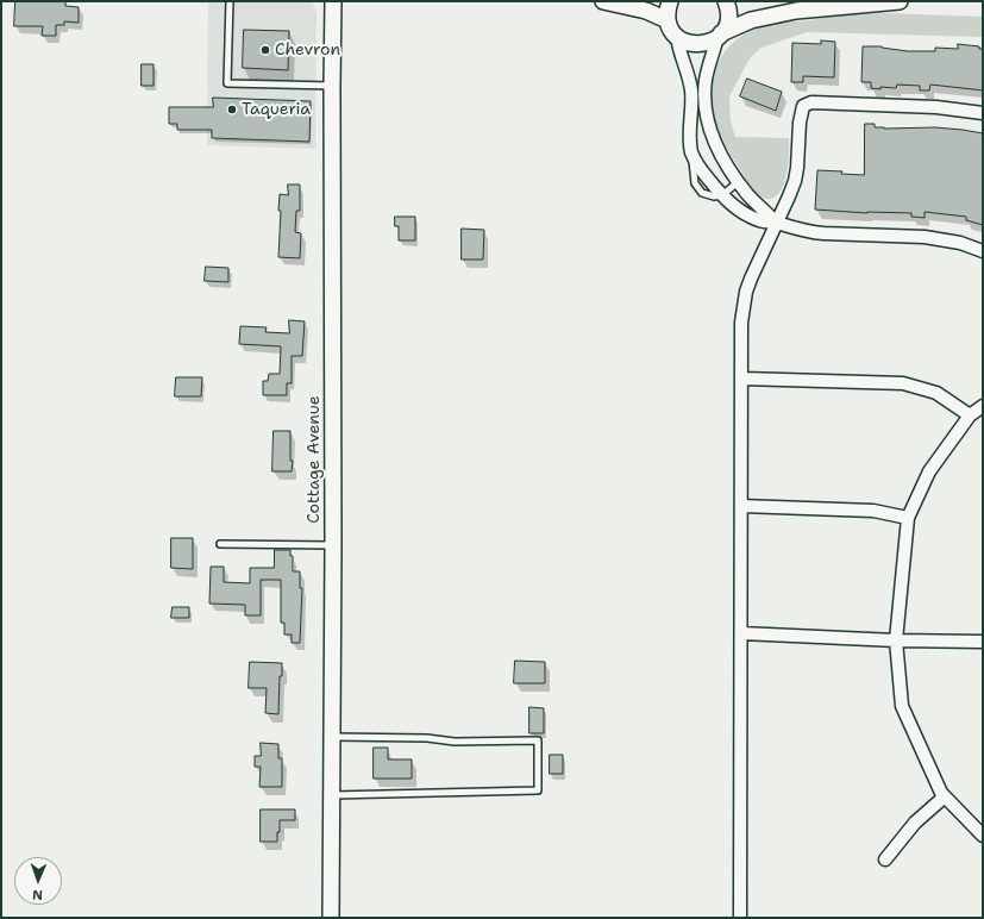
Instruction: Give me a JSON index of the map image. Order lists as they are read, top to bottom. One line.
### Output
{"streets":{"street":["Cottage Avenue"]},"places":["Chevron","Taqueria"],"north":"bottom"}
